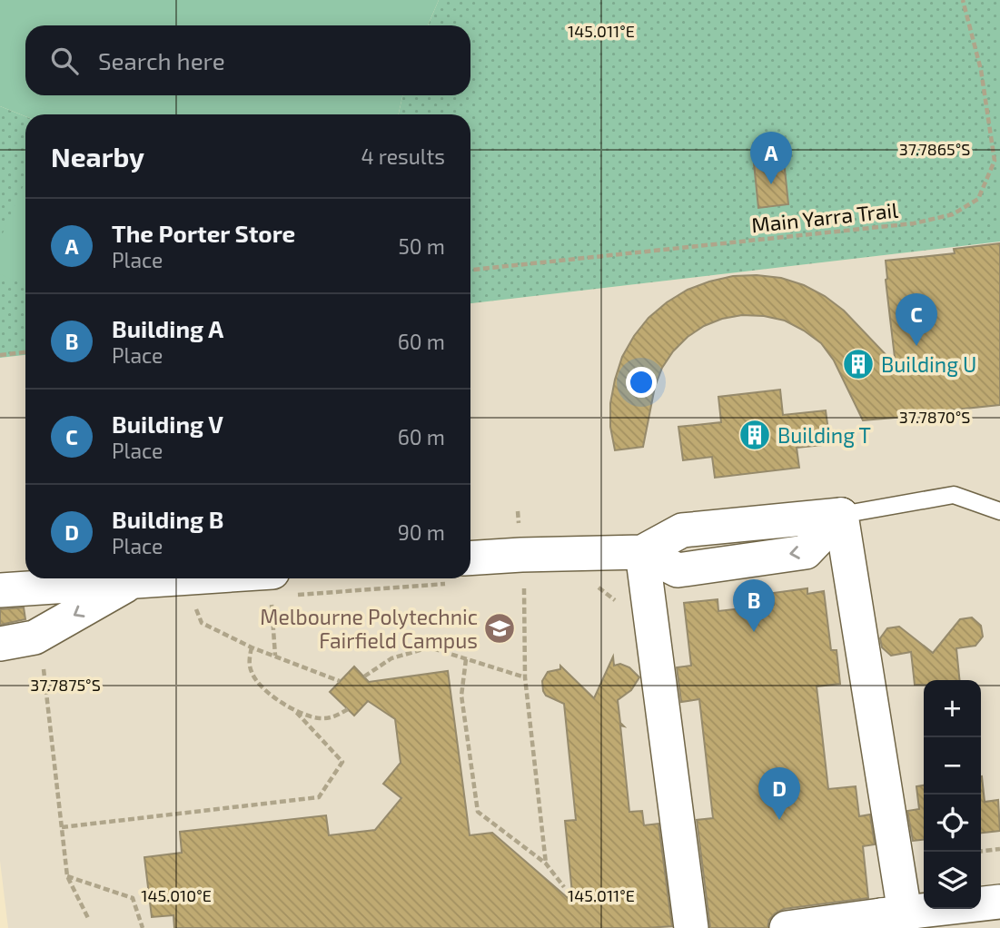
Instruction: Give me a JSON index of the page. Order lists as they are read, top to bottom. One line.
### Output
{"streets":{"path":["Main Yarra Trail"]},"places":{"building":["Building U","Building T"],"school or university":["Melbourne Polytechnic Fairfield Campus"]},"page":{"search":"Search here","heading":["Nearby","4 results"],"pins":["A","C","B","D"],"list":[{"mark":"A","name":"The Porter Store","note":"Place","value":"50 m"},{"mark":"B","name":"Building A","note":"Place","value":"60 m"},{"mark":"C","name":"Building V","note":"Place","value":"60 m"},{"mark":"D","name":"Building B","note":"Place","value":"90 m"}],"map_buttons":["+","−"]},"coordinates":["145.011°E","37.7865°S","37.7870°S","37.7875°S","145.010°E"]}
